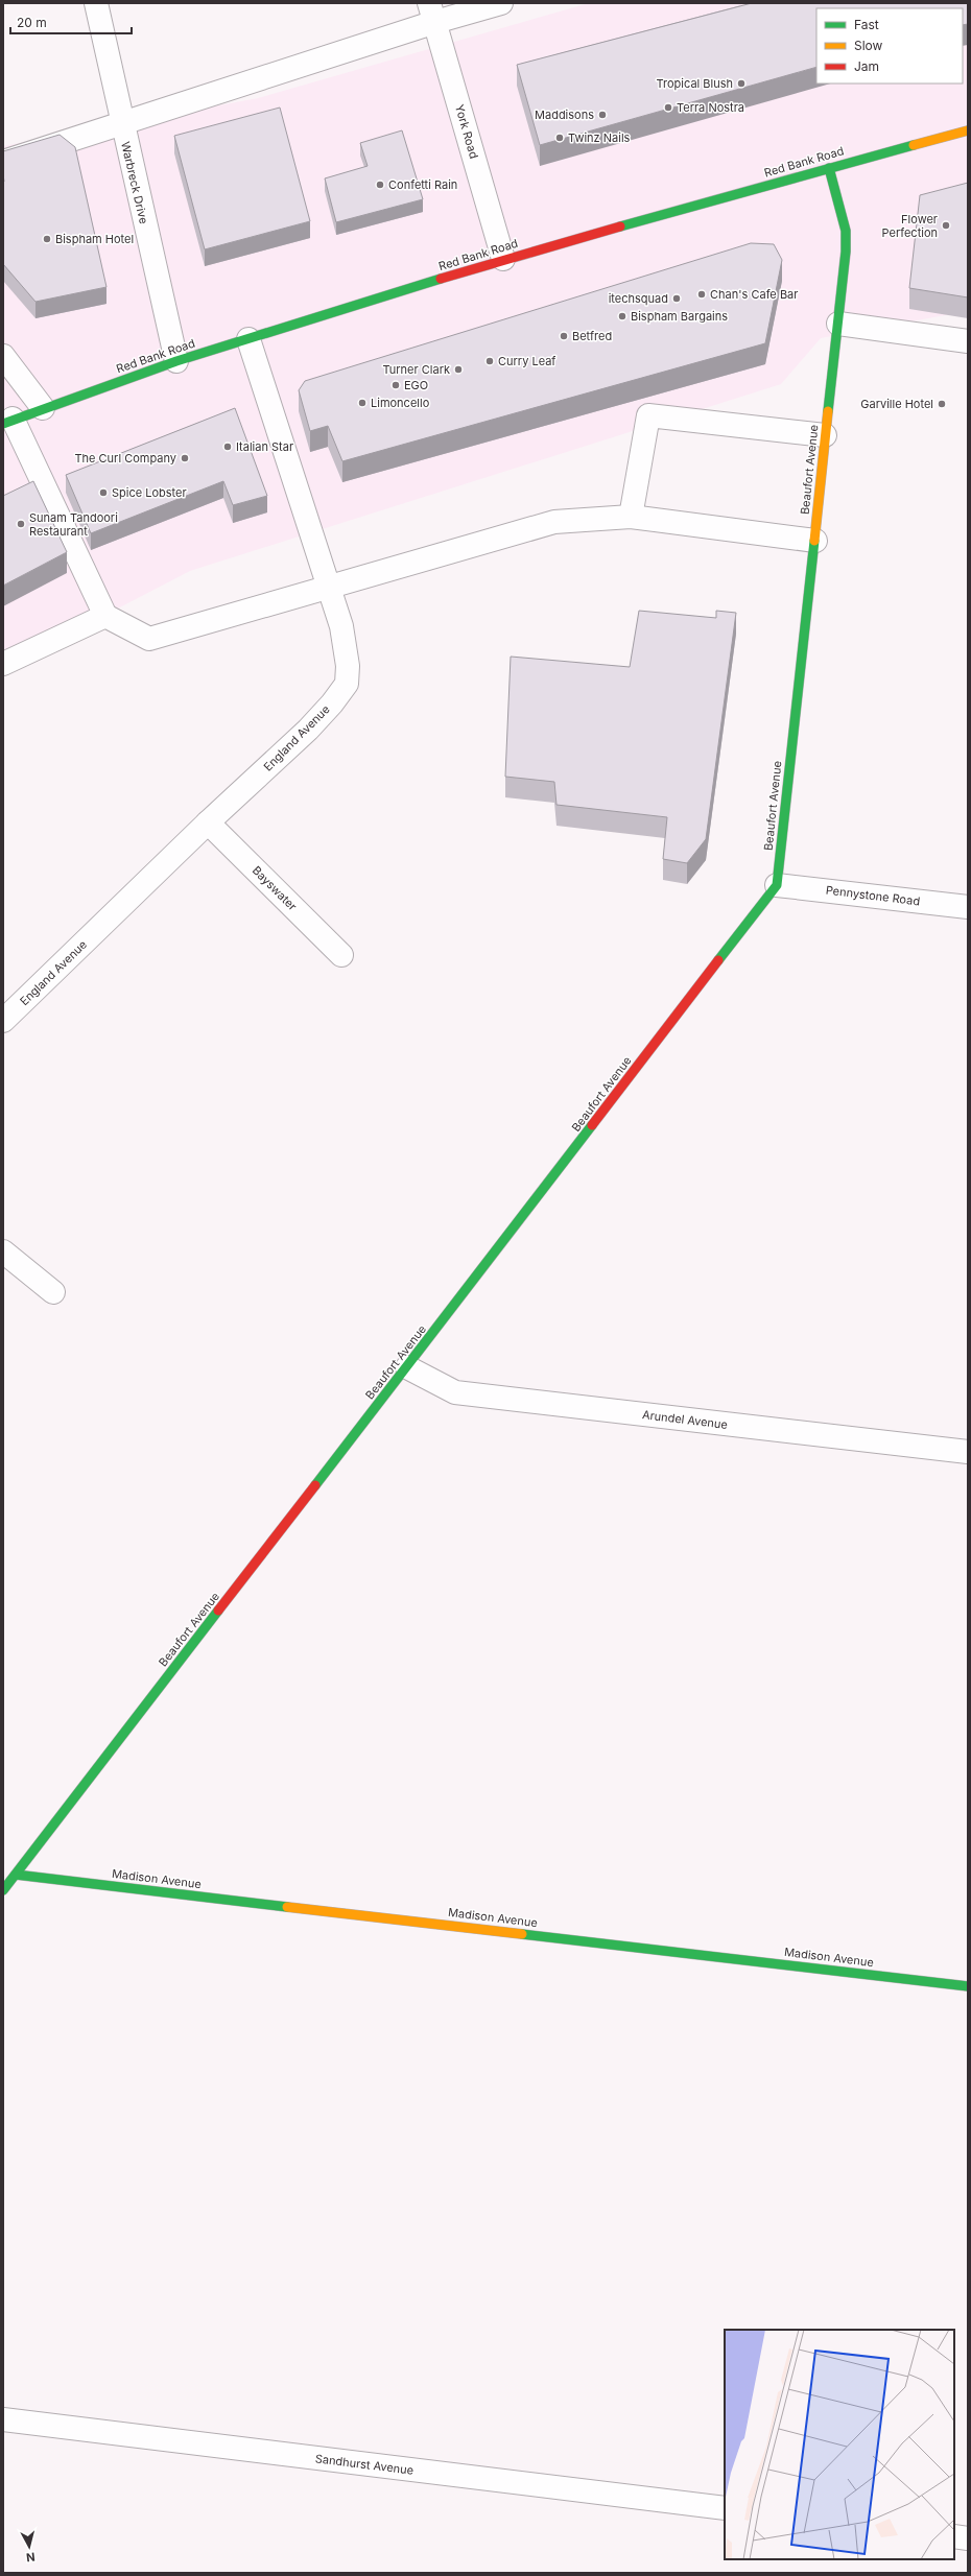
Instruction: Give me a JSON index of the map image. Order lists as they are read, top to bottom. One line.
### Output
{"streets":{"street":["York Road","Red Bank Road","Warbreck Drive","Beaufort Avenue","England Avenue","Bayswater","Pennystone Road","Arundel Avenue","Madison Avenue","Sandhurst Avenue"]},"crossings":[["York Road","Red Bank Road"],["Red Bank Road","Warbreck Drive"],["Red Bank Road","Beaufort Avenue"],["Red Bank Road","England Avenue"],["Beaufort Avenue","Pennystone Road"],["Beaufort Avenue","Arundel Avenue"],["Beaufort Avenue","Madison Avenue"],["England Avenue","Bayswater"]],"places":["Tropical Blush","Terra Nostra","Maddisons","Twinz Nails","Confetti Rain","Flower Perfection","Bispham Hotel","Chan's Cafe Bar","itechsquad","Bispham Bargains","Betfred","Curry Leaf","Turner Clark","EGO","Limoncello","Garville Hotel","Italian Star","The Curl Company","Spice Lobster","Sunam Tandoori Restaurant"],"legend":["Fast","Slow","Jam"],"scale_bar":"20 m","north":"bottom"}
